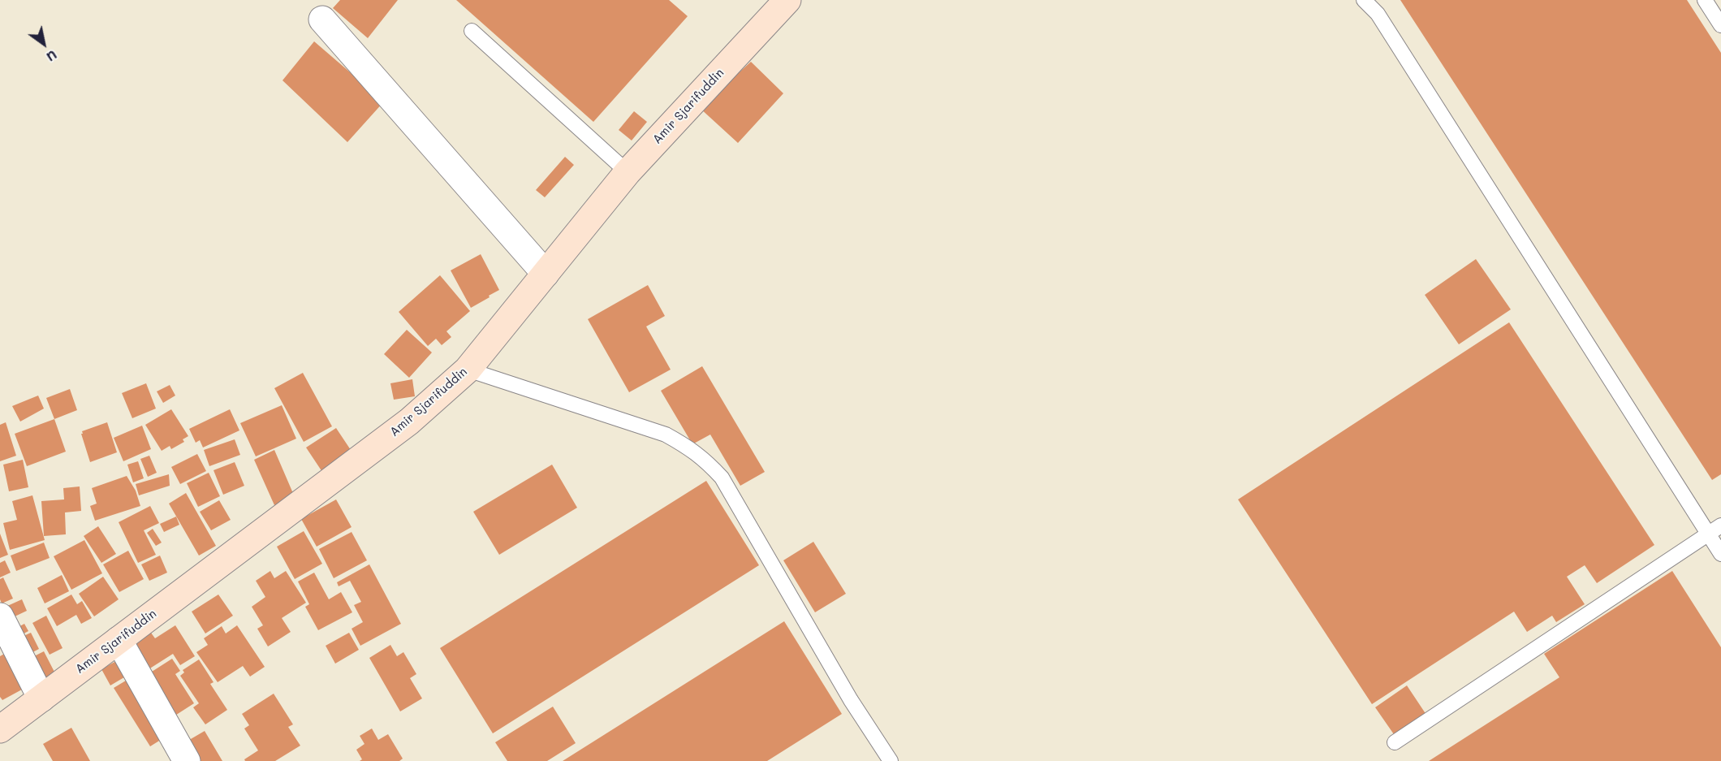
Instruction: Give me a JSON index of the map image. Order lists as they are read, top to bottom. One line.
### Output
{"streets":{"main road":["Amir Sjarifuddin"]},"north":"bottom right"}
